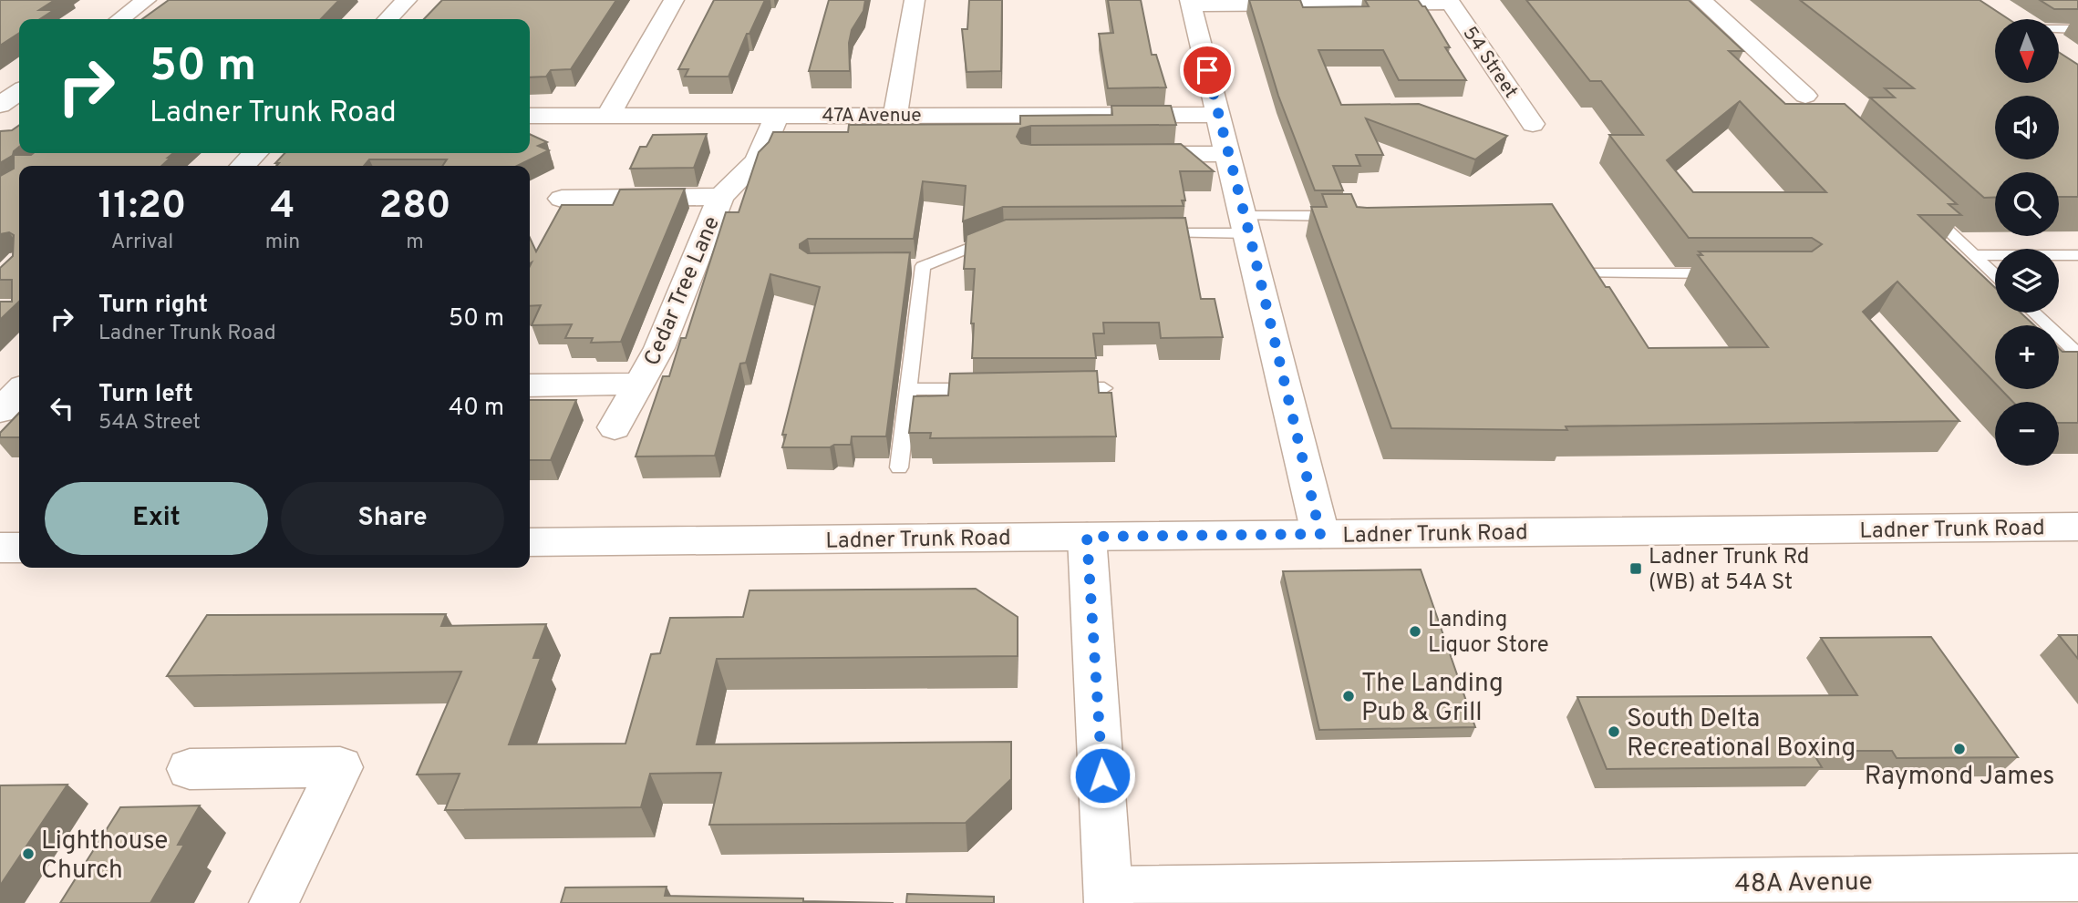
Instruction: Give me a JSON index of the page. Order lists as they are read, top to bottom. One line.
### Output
{"streets":{"street":["54 Street","47A Avenue","Cedar Tree Lane","Ladner Trunk Road","48A Avenue"]},"crossings":[["47A Avenue","Cedar Tree Lane"]],"places":{"transit":["Ladner Trunk Rd (WB) at 54A St"],"other":["Landing Liquor Store","The Landing Pub & Grill","South Delta Recreational Boxing","Raymond James","Lighthouse Church"]},"north":"bottom","page":{"map_buttons":["+","−"],"turn":["50 m","Ladner Trunk Road"],"eta":["11:20","Arrival","4","min","280","m"],"list":[{"name":"Turn right","note":"Ladner Trunk Road","value":"50 m"},{"name":"Turn left","note":"54A Street","value":"40 m"}],"buttons":["Exit","Share"]}}
